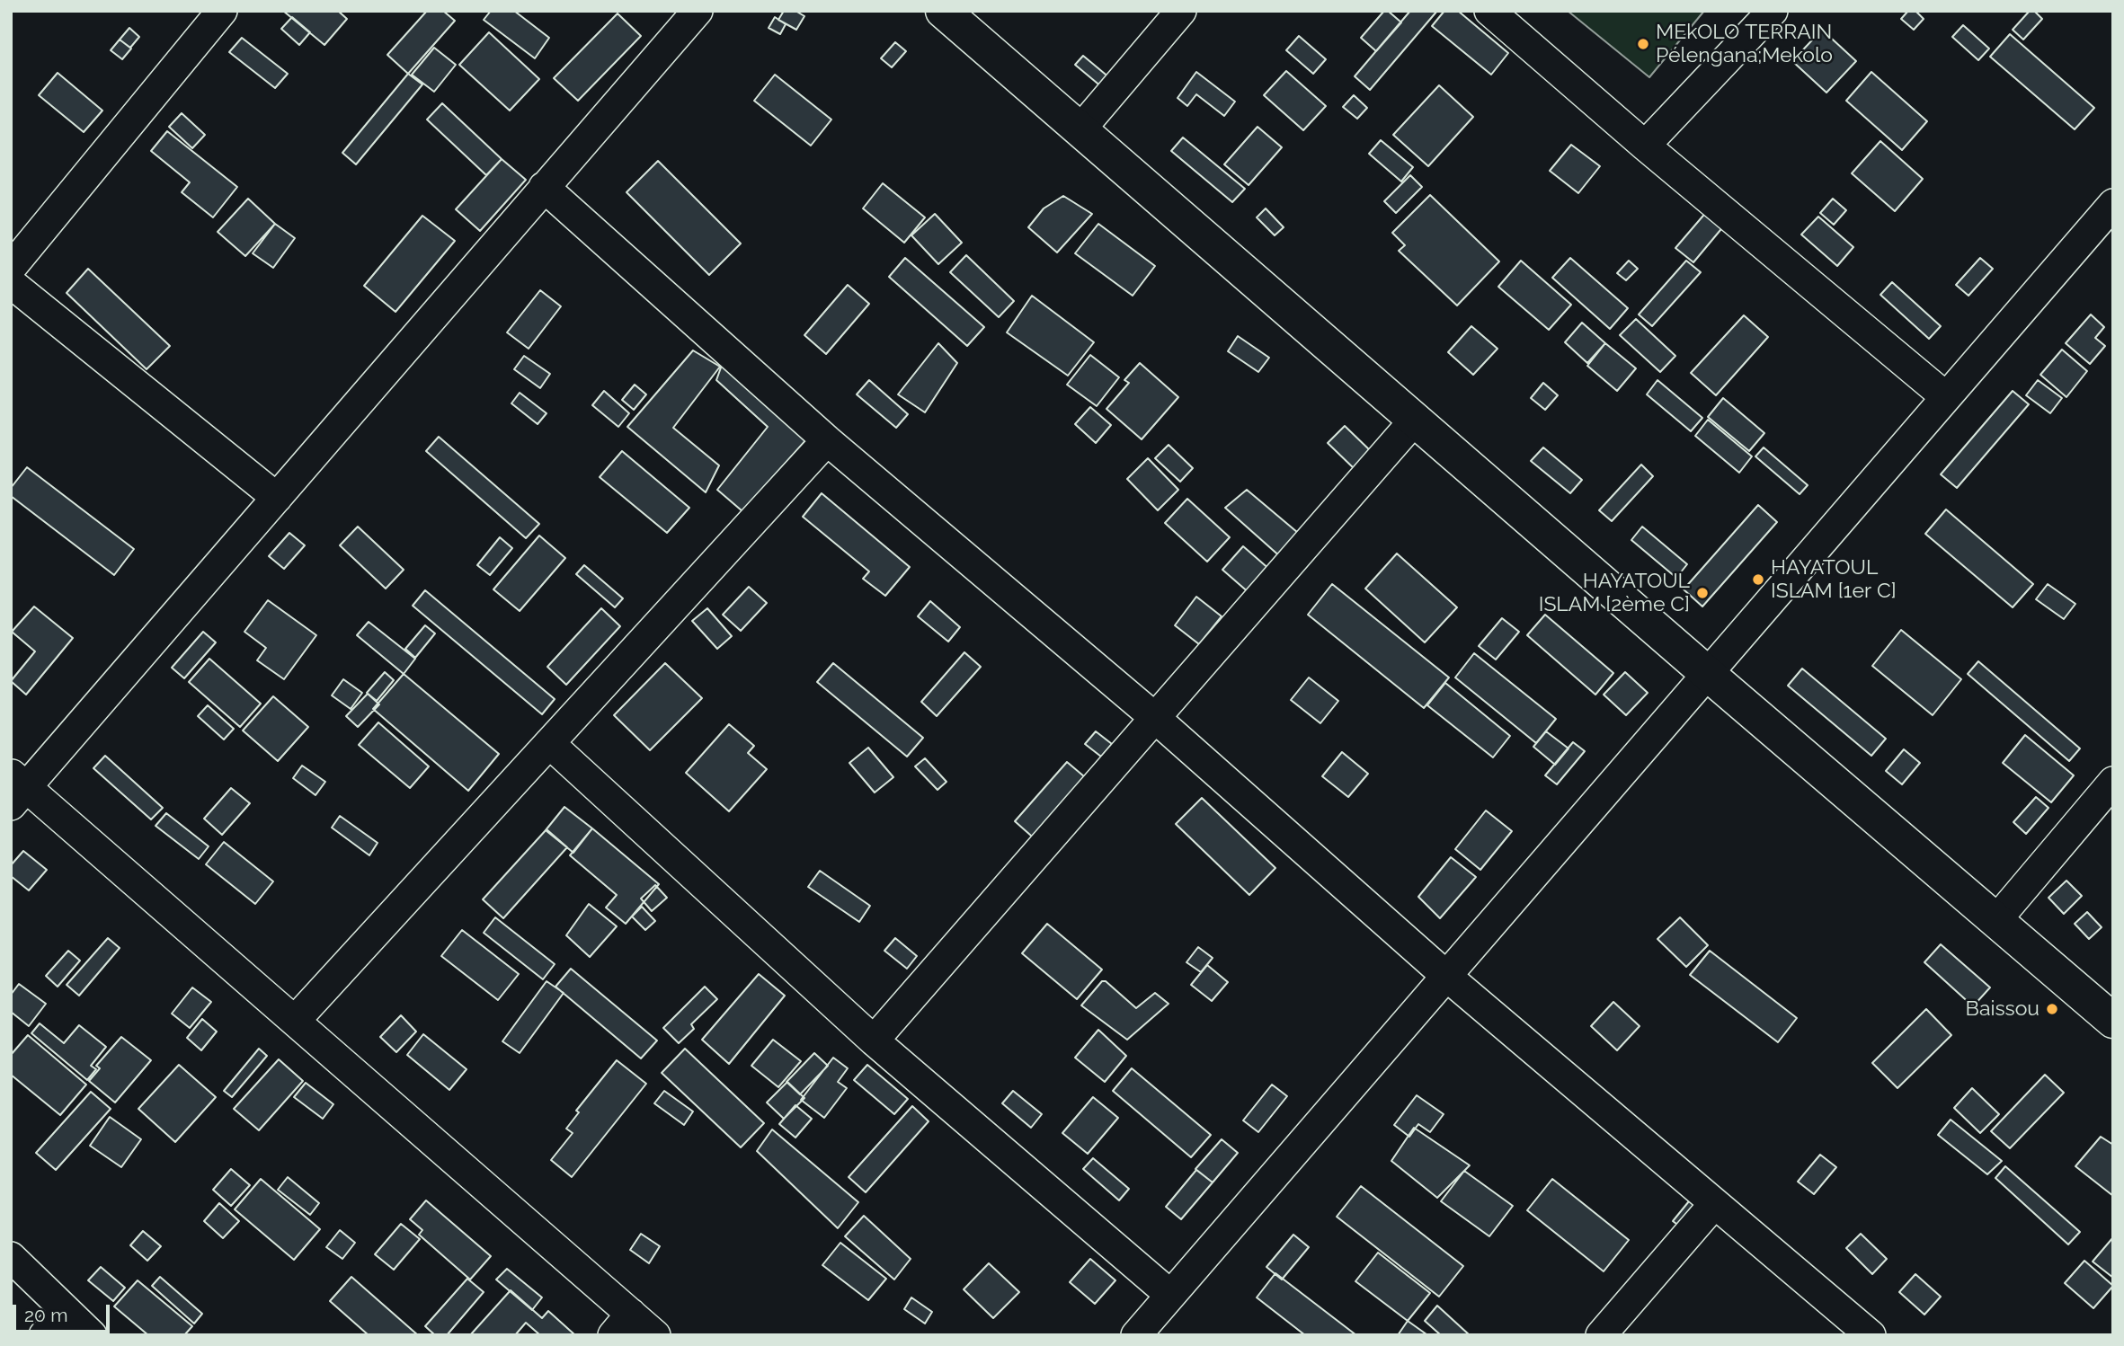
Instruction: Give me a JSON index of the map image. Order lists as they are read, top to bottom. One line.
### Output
{"places":["MEkOLO TERRAIN Pélengana;Mekolo","HAYATOUL ISLAM [1er C]","HAYATOUL ISLAM [2ème C]","Baissou"],"scale_bar":"20 m"}
